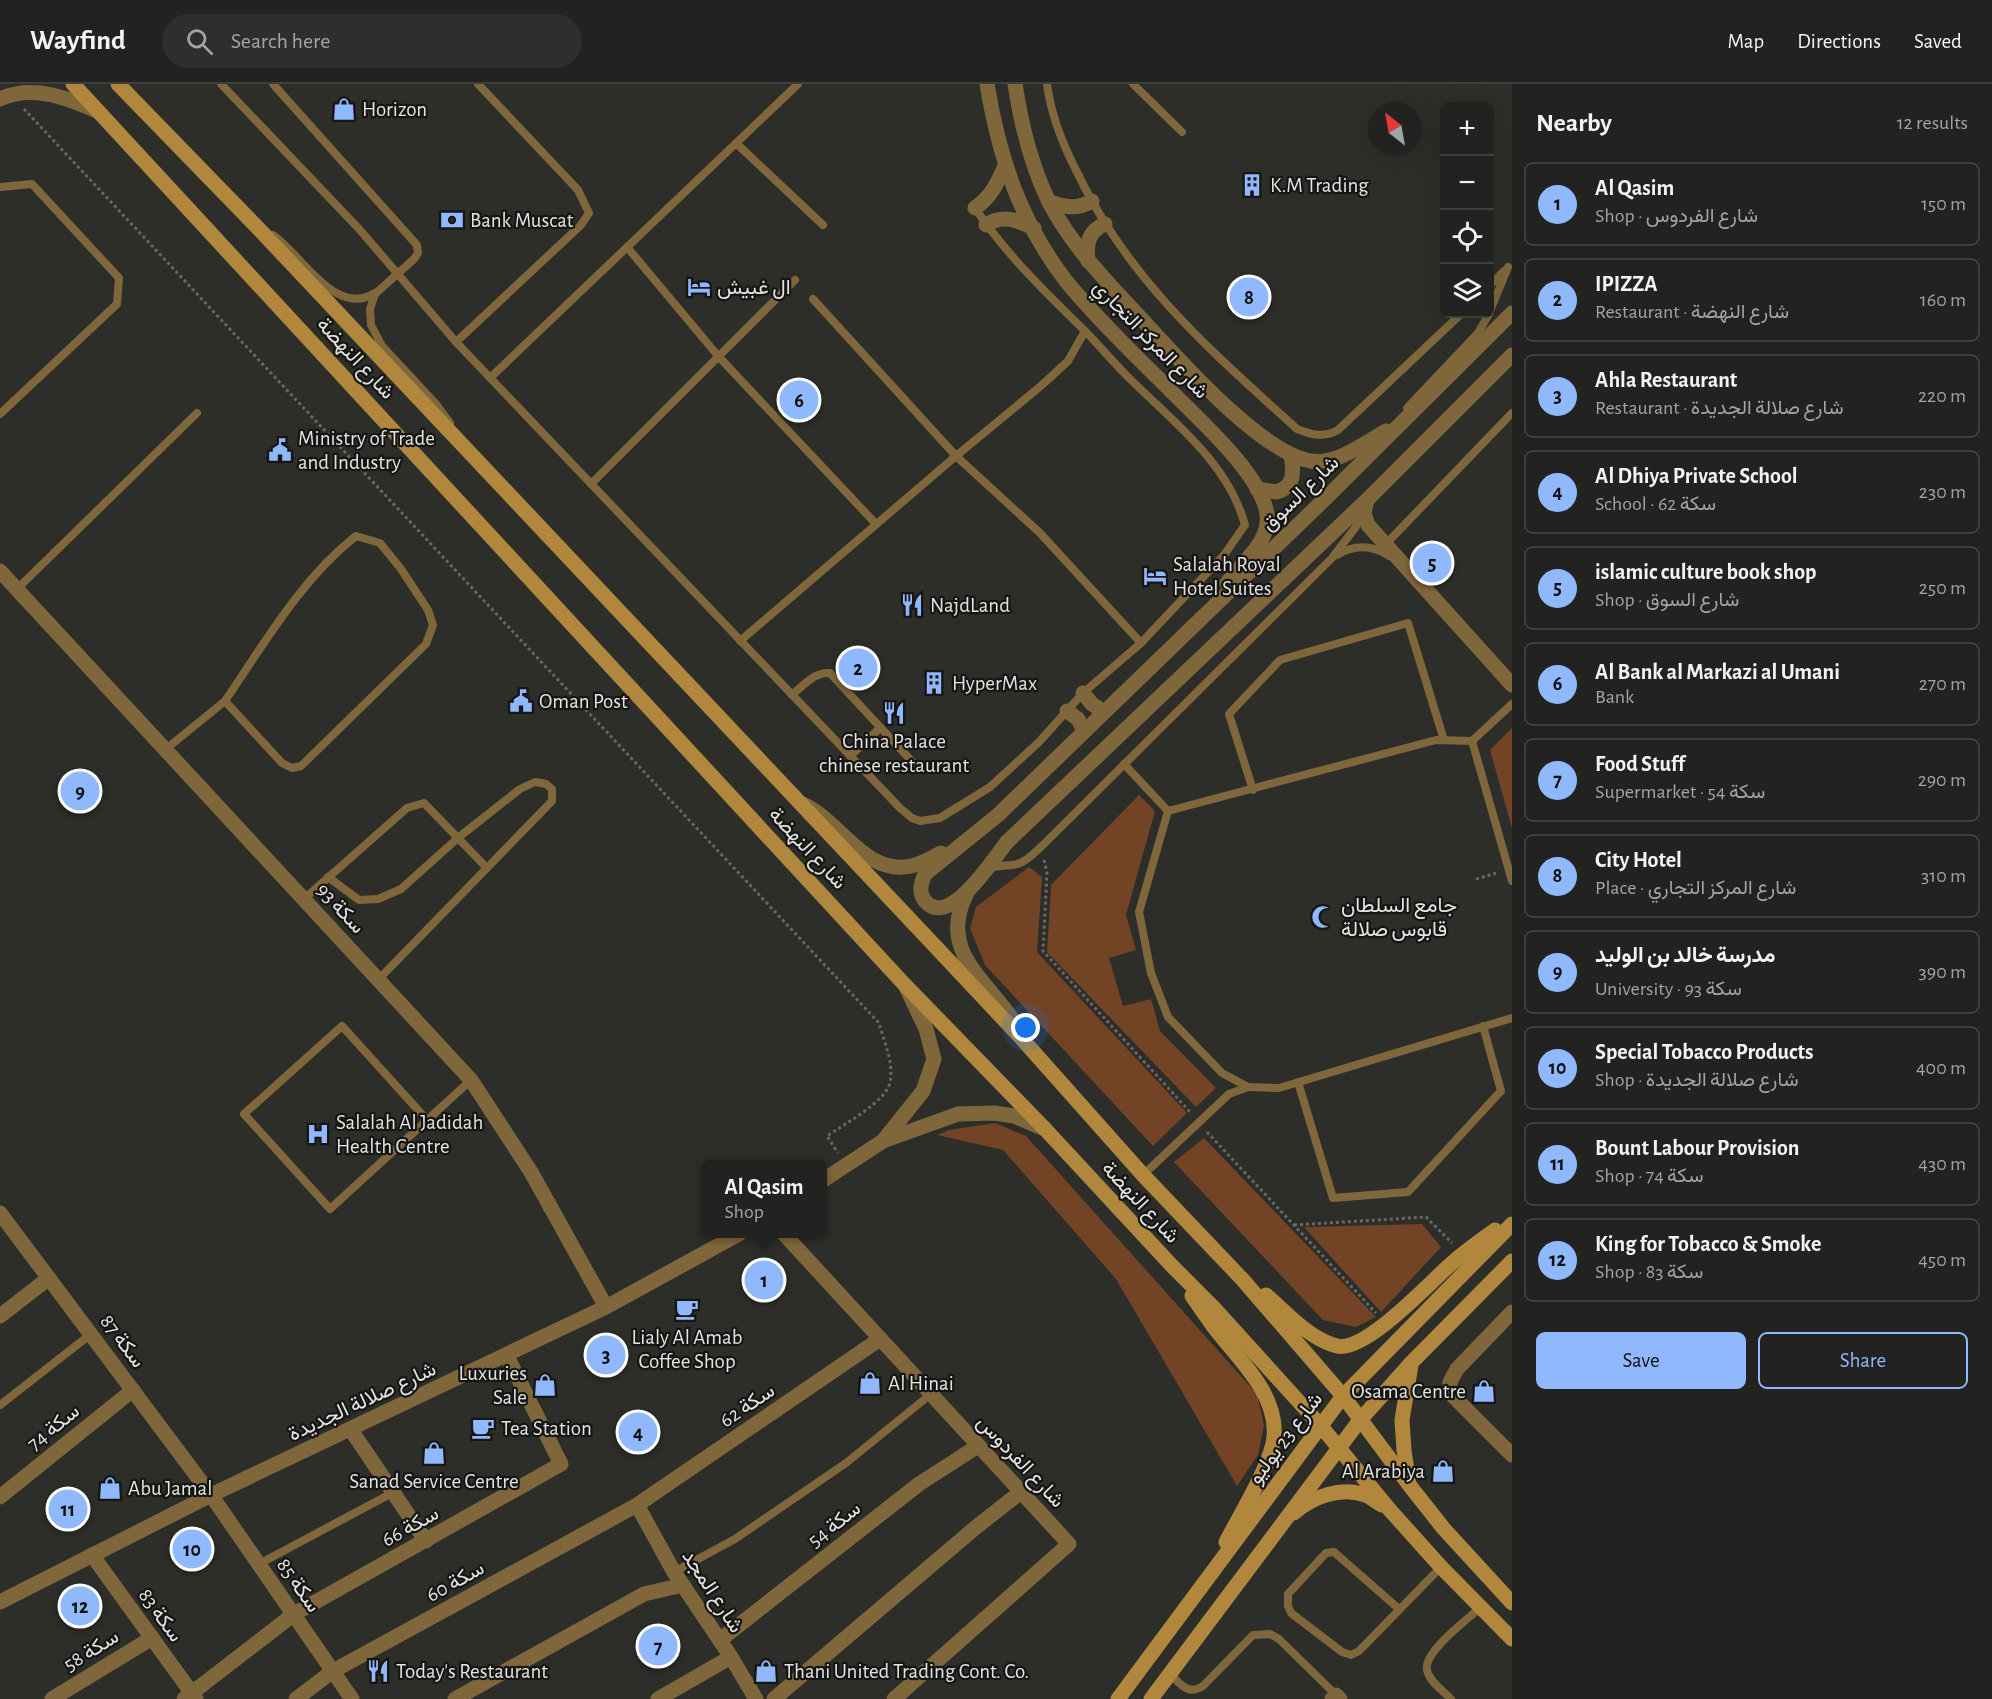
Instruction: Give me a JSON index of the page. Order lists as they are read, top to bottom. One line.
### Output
{"streets":{"main road":["شارع النهضة","شارع 23 يوليو"],"street":["شارع المركز التجاري","شارع السوق","سكة 93","سكة 87","شارع صلالة الجديدة","سكة 62","سكة 74","شارع الفردوس","سكة 54","سكة 66","سكة 60","سكة 85","شارع المجد","سكة 83","سكة 58"]},"crossings":[["شارع المركز التجاري","شارع السوق"],["شارع النهضة","شارع 23 يوليو"],["سكة 93","شارع صلالة الجديدة"],["سكة 87","شارع صلالة الجديدة"],["سكة 87","سكة 74"],["سكة 87","سكة 85"],["شارع صلالة الجديدة","سكة 66"],["شارع صلالة الجديدة","سكة 85"],["شارع صلالة الجديدة","سكة 83"],["سكة 62","شارع الفردوس"],["سكة 62","سكة 60"],["سكة 62","شارع المجد"],["شارع الفردوس","سكة 54"],["سكة 54","شارع المجد"],["سكة 66","سكة 85"],["سكة 66","سكة 83"],["سكة 60","سكة 85"],["سكة 60","شارع المجد"],["سكة 83","سكة 58"]],"places":{"shop":["Horizon","Al Hinai","Luxuries Sale","Osama Centre","Sanad Service Centre","Al Arabiya","Abu Jamal","Thani United Trading Cont. Co."],"building":["K.M Trading","HyperMax"],"bank":["Bank Muscat"],"hotel":["ال غبيش","Salalah Royal Hotel Suites"],"public building":["Ministry of Trade and Industry","Oman Post"],"restaurant":["NajdLand","China Palace chinese restaurant","Today's Restaurant"],"mosque":["جامع السلطان قابوس صلالة"],"hospital":["Salalah Al Jadidah Health Centre"],"cafe":["Lialy Al Amab Coffee Shop","Tea Station"]},"north":"top left","page":{"header":"Wayfind","search":"Search here","nav":["Map","Directions","Saved"],"heading":["Nearby","12 results"],"map_buttons":["+","−"],"list":[{"mark":"1","name":"Al Qasim","note":"Shop · شارع الفردوس","value":"150 m"},{"mark":"2","name":"IPIZZA","note":"Restaurant · شارع النهضة","value":"160 m"},{"mark":"3","name":"Ahla Restaurant","note":"Restaurant · شارع صلالة الجديدة","value":"220 m"},{"mark":"4","name":"Al Dhiya Private School","note":"School · سكة 62","value":"230 m"},{"mark":"5","name":"islamic culture book shop","note":"Shop · شارع السوق","value":"250 m"},{"mark":"6","name":"Al Bank al Markazi al Umani","note":"Bank","value":"270 m"},{"mark":"7","name":"Food Stuff","note":"Supermarket · سكة 54","value":"290 m"},{"mark":"8","name":"City Hotel","note":"Place · شارع المركز التجاري","value":"310 m"},{"mark":"9","name":"مدرسة خالد بن الوليد","note":"University · سكة 93","value":"390 m"},{"mark":"10","name":"Special Tobacco Products","note":"Shop · شارع صلالة الجديدة","value":"400 m"},{"mark":"11","name":"Bount Labour Provision","note":"Shop · سكة 74","value":"430 m"},{"mark":"12","name":"King for Tobacco & Smoke","note":"Shop · سكة 83","value":"450 m"}],"pins":["8","6","5","2","9","1","3","4","11","10","12","7"],"popup":["Al Qasim","Shop"],"buttons":["Save","Share"]}}
